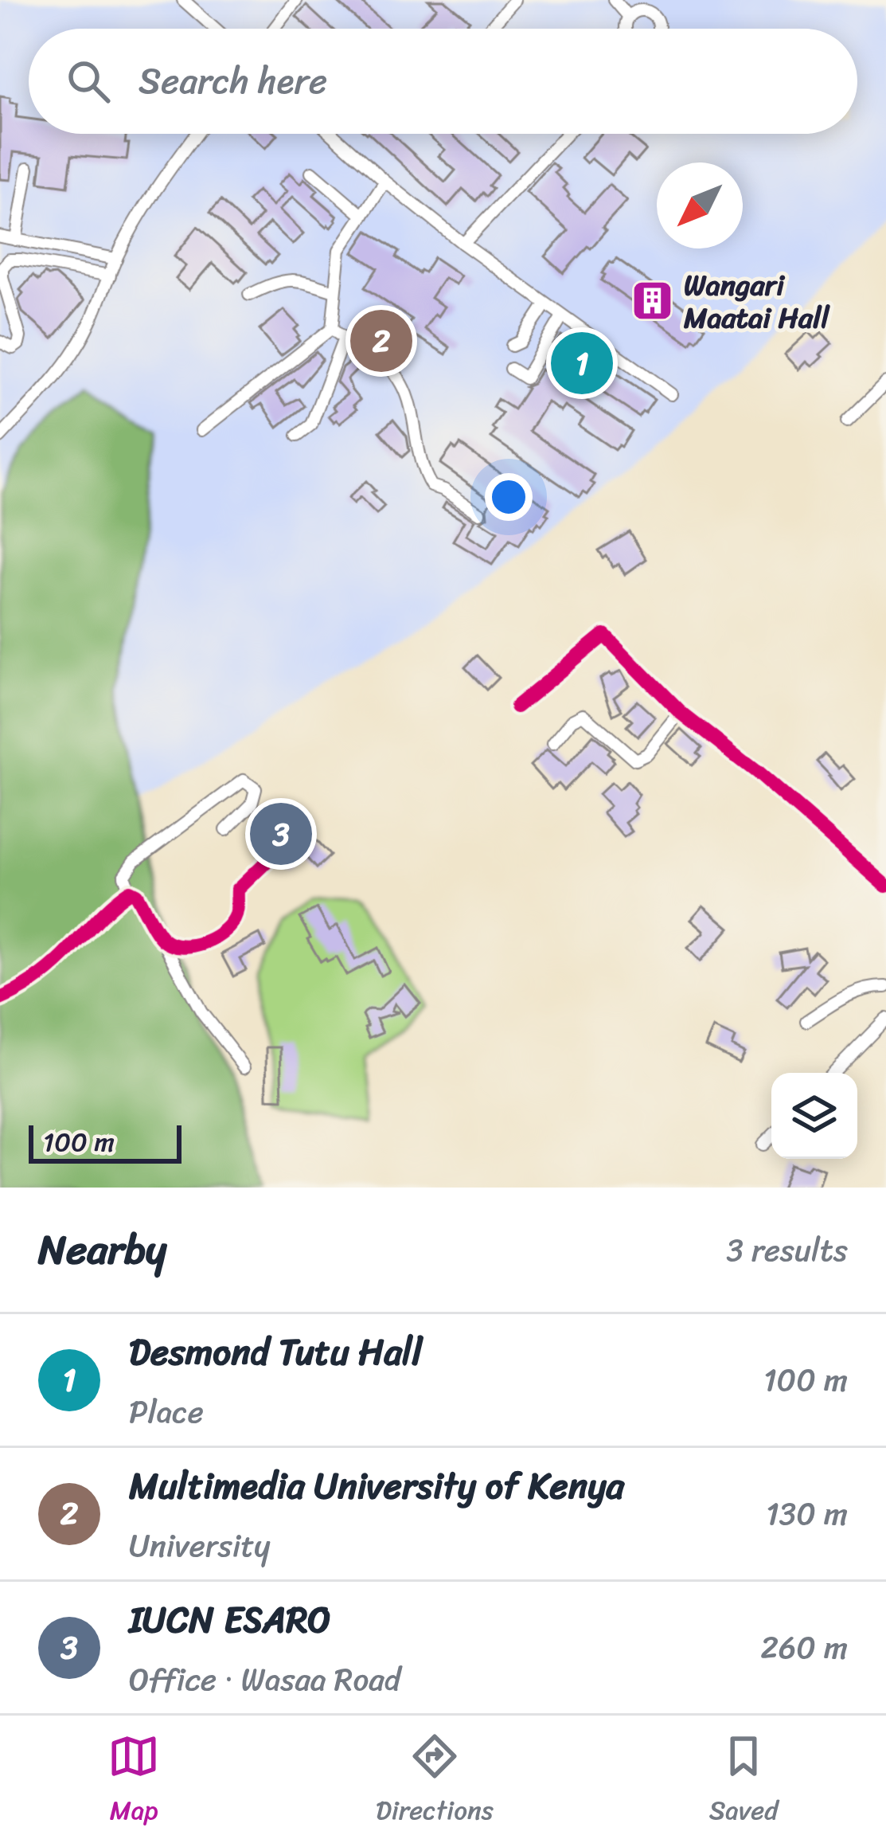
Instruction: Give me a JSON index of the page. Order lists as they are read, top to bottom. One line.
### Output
{"places":{"building":["Wangari Maatai Hall"]},"scale_bar":"100 m","north":"bottom left","page":{"search":"Search here","pins":["2","1","3"],"scale":"100 m","heading":["Nearby","3 results"],"list":[{"mark":"1","name":"Desmond Tutu Hall","note":"Place","value":"100 m"},{"mark":"2","name":"Multimedia University of Kenya","note":"University","value":"130 m"},{"mark":"3","name":"IUCN ESARO","note":"Office · Wasaa Road","value":"260 m"}],"nav":["Map","Directions","Saved"]}}
